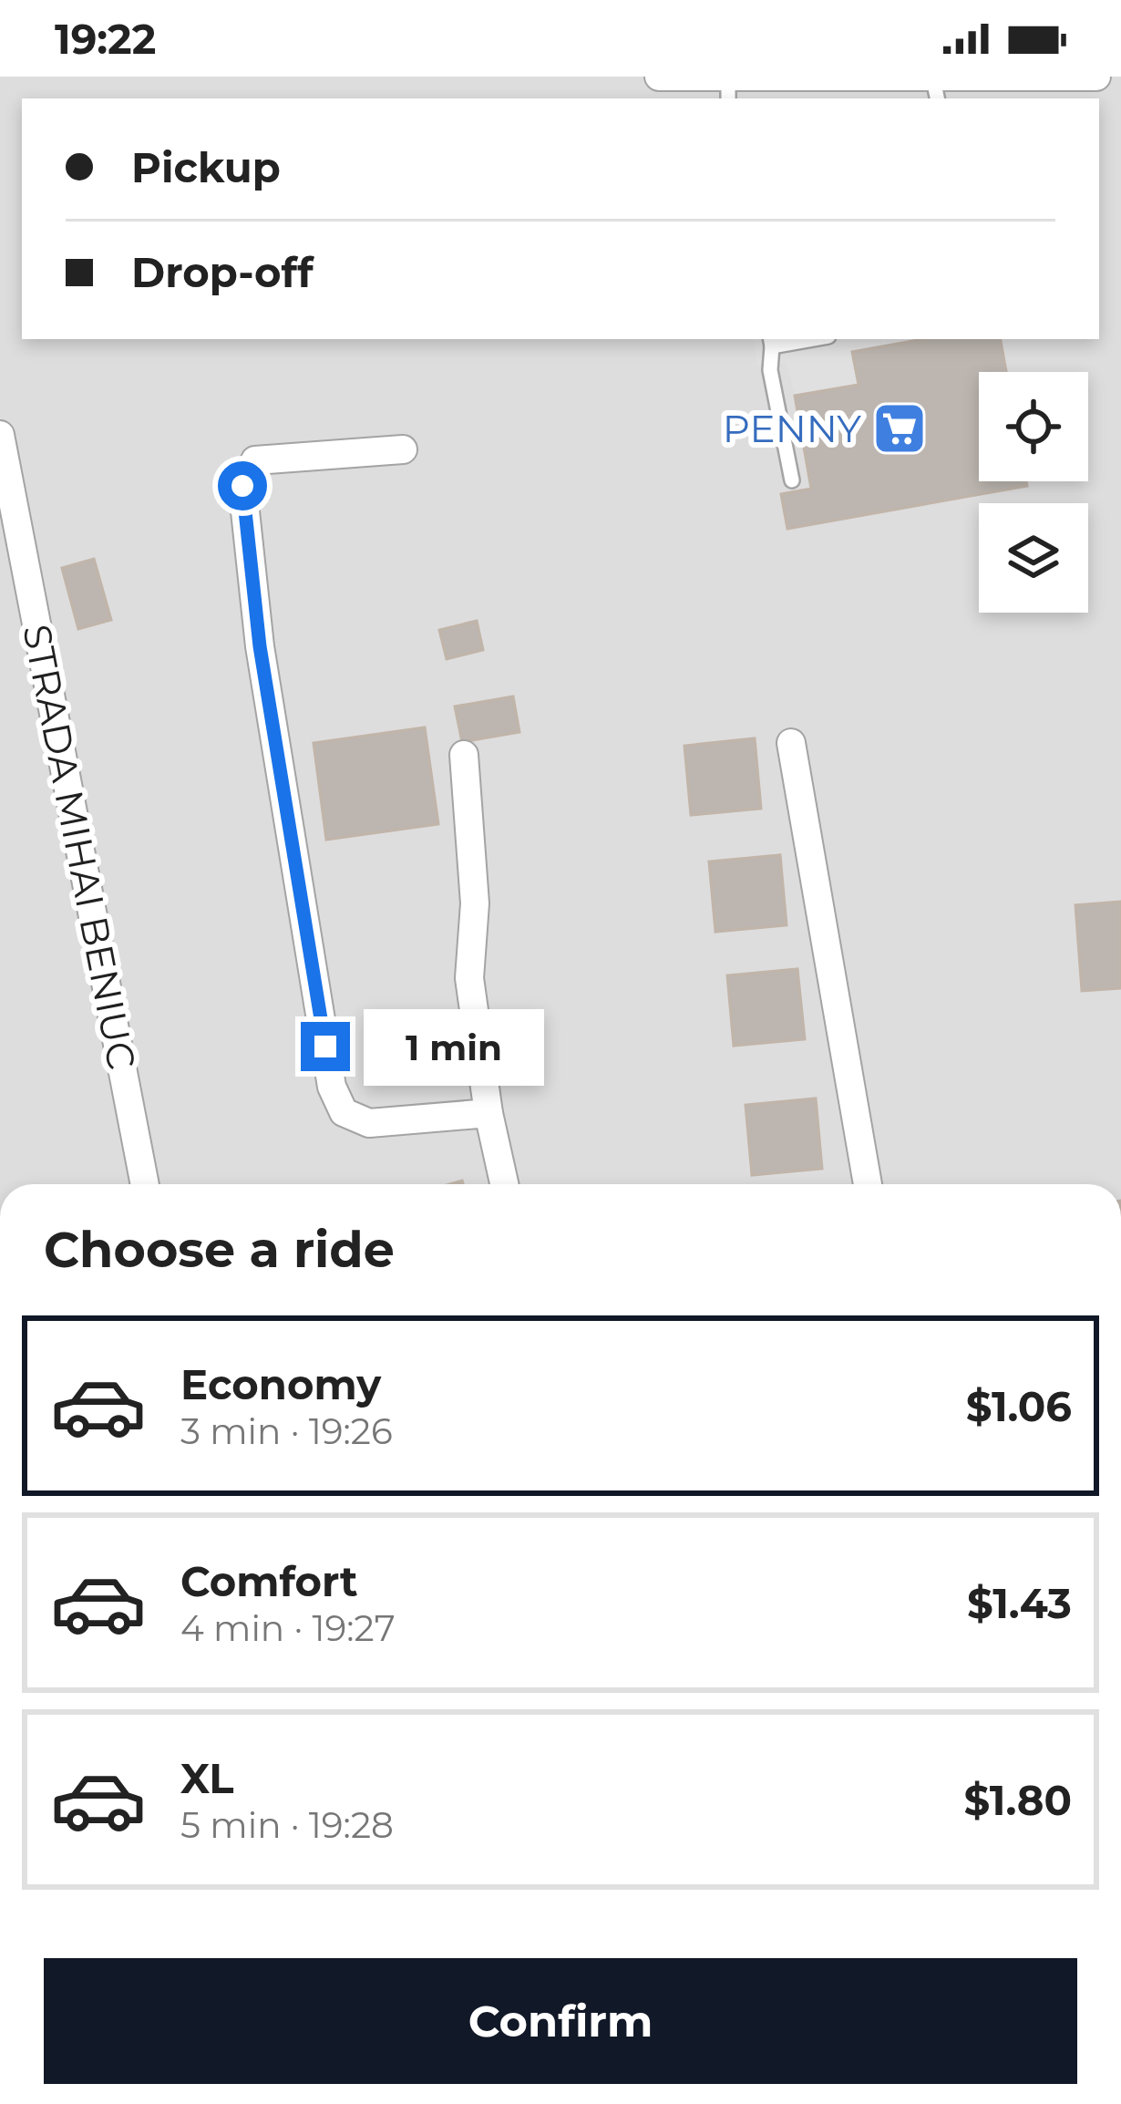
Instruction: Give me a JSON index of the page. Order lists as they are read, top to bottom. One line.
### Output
{"streets":{"street":["STRADA MIHAI BENIUC"]},"places":{"supermarket":["PENNY"]},"page":{"status":"19:22","banner":["Pickup","Drop-off"],"bubble":"1 min","heading":"Choose a ride","list":[{"name":"Economy","note":"3 min · 19:26","value":"$1.06"},{"name":"Comfort","note":"4 min · 19:27","value":"$1.43"},{"name":"XL","note":"5 min · 19:28","value":"$1.80"}],"buttons":"Confirm"}}
